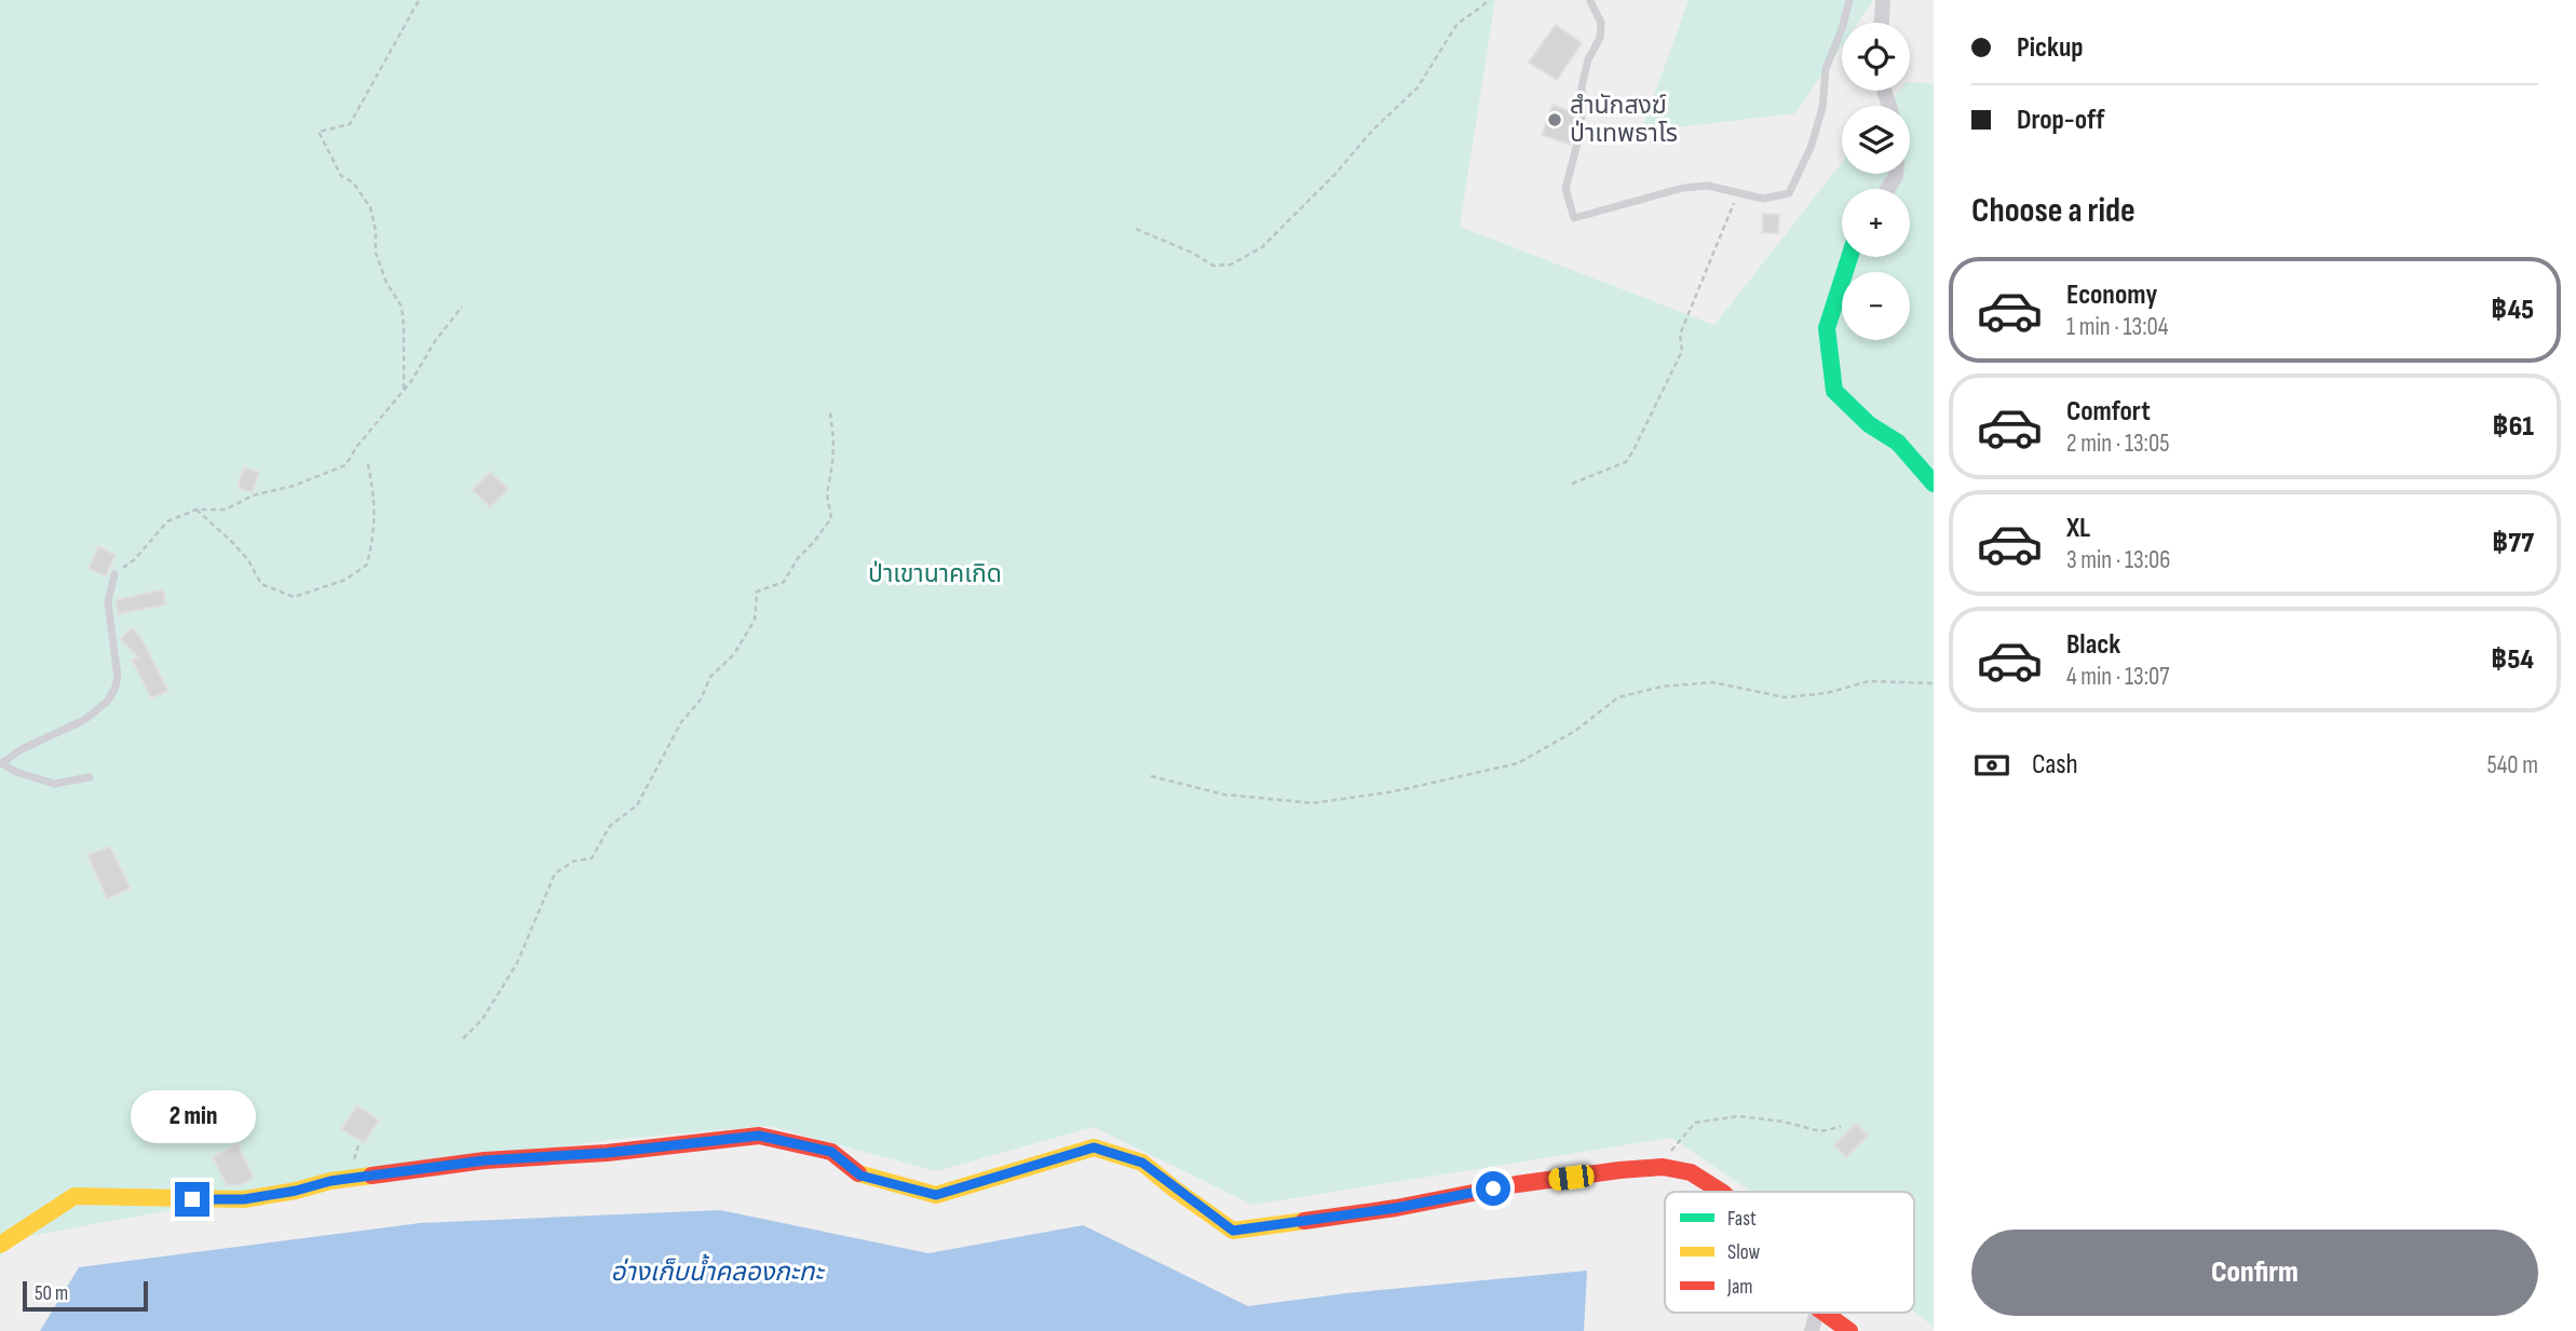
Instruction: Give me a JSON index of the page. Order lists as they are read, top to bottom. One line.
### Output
{"water":["อ่างเก็บน้ำคลองกะทะ"],"parks":["ป่าเขานาคเกิด"],"places":["สำนักสงฆ์ ป่าเทพธาโร"],"legend":["Fast","Slow","Jam"],"scale_bar":"50 m","page":{"banner":["Pickup","Drop-off"],"map_buttons":["+","−"],"heading":"Choose a ride","list":[{"name":"Economy","note":"1 min · 13:04","value":"฿45"},{"name":"Comfort","note":"2 min · 13:05","value":"฿61"},{"name":"XL","note":"3 min · 13:06","value":"฿77"},{"name":"Black","note":"4 min · 13:07","value":"฿54"}],"pay":["Cash","540 m"],"bubble":"2 min","buttons":"Confirm","scale":"50 m"}}
